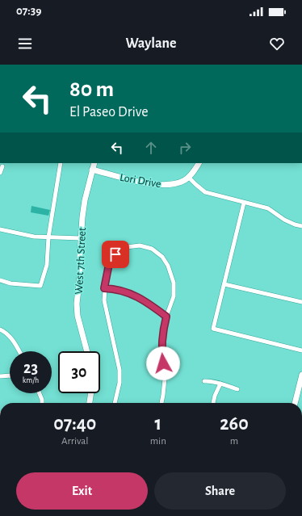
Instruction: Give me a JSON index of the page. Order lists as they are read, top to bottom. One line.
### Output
{"streets":{"street":["Lori Drive","West 7th Street"]},"crossings":[["Lori Drive","West 7th Street"]],"page":{"status":"07:39","header":"Waylane","turn":["80 m","El Paseo Drive"],"speed":"23 km/h","limit":"30","eta":["07:40","Arrival","1","min","260","m"],"buttons":["Exit","Share"]}}
